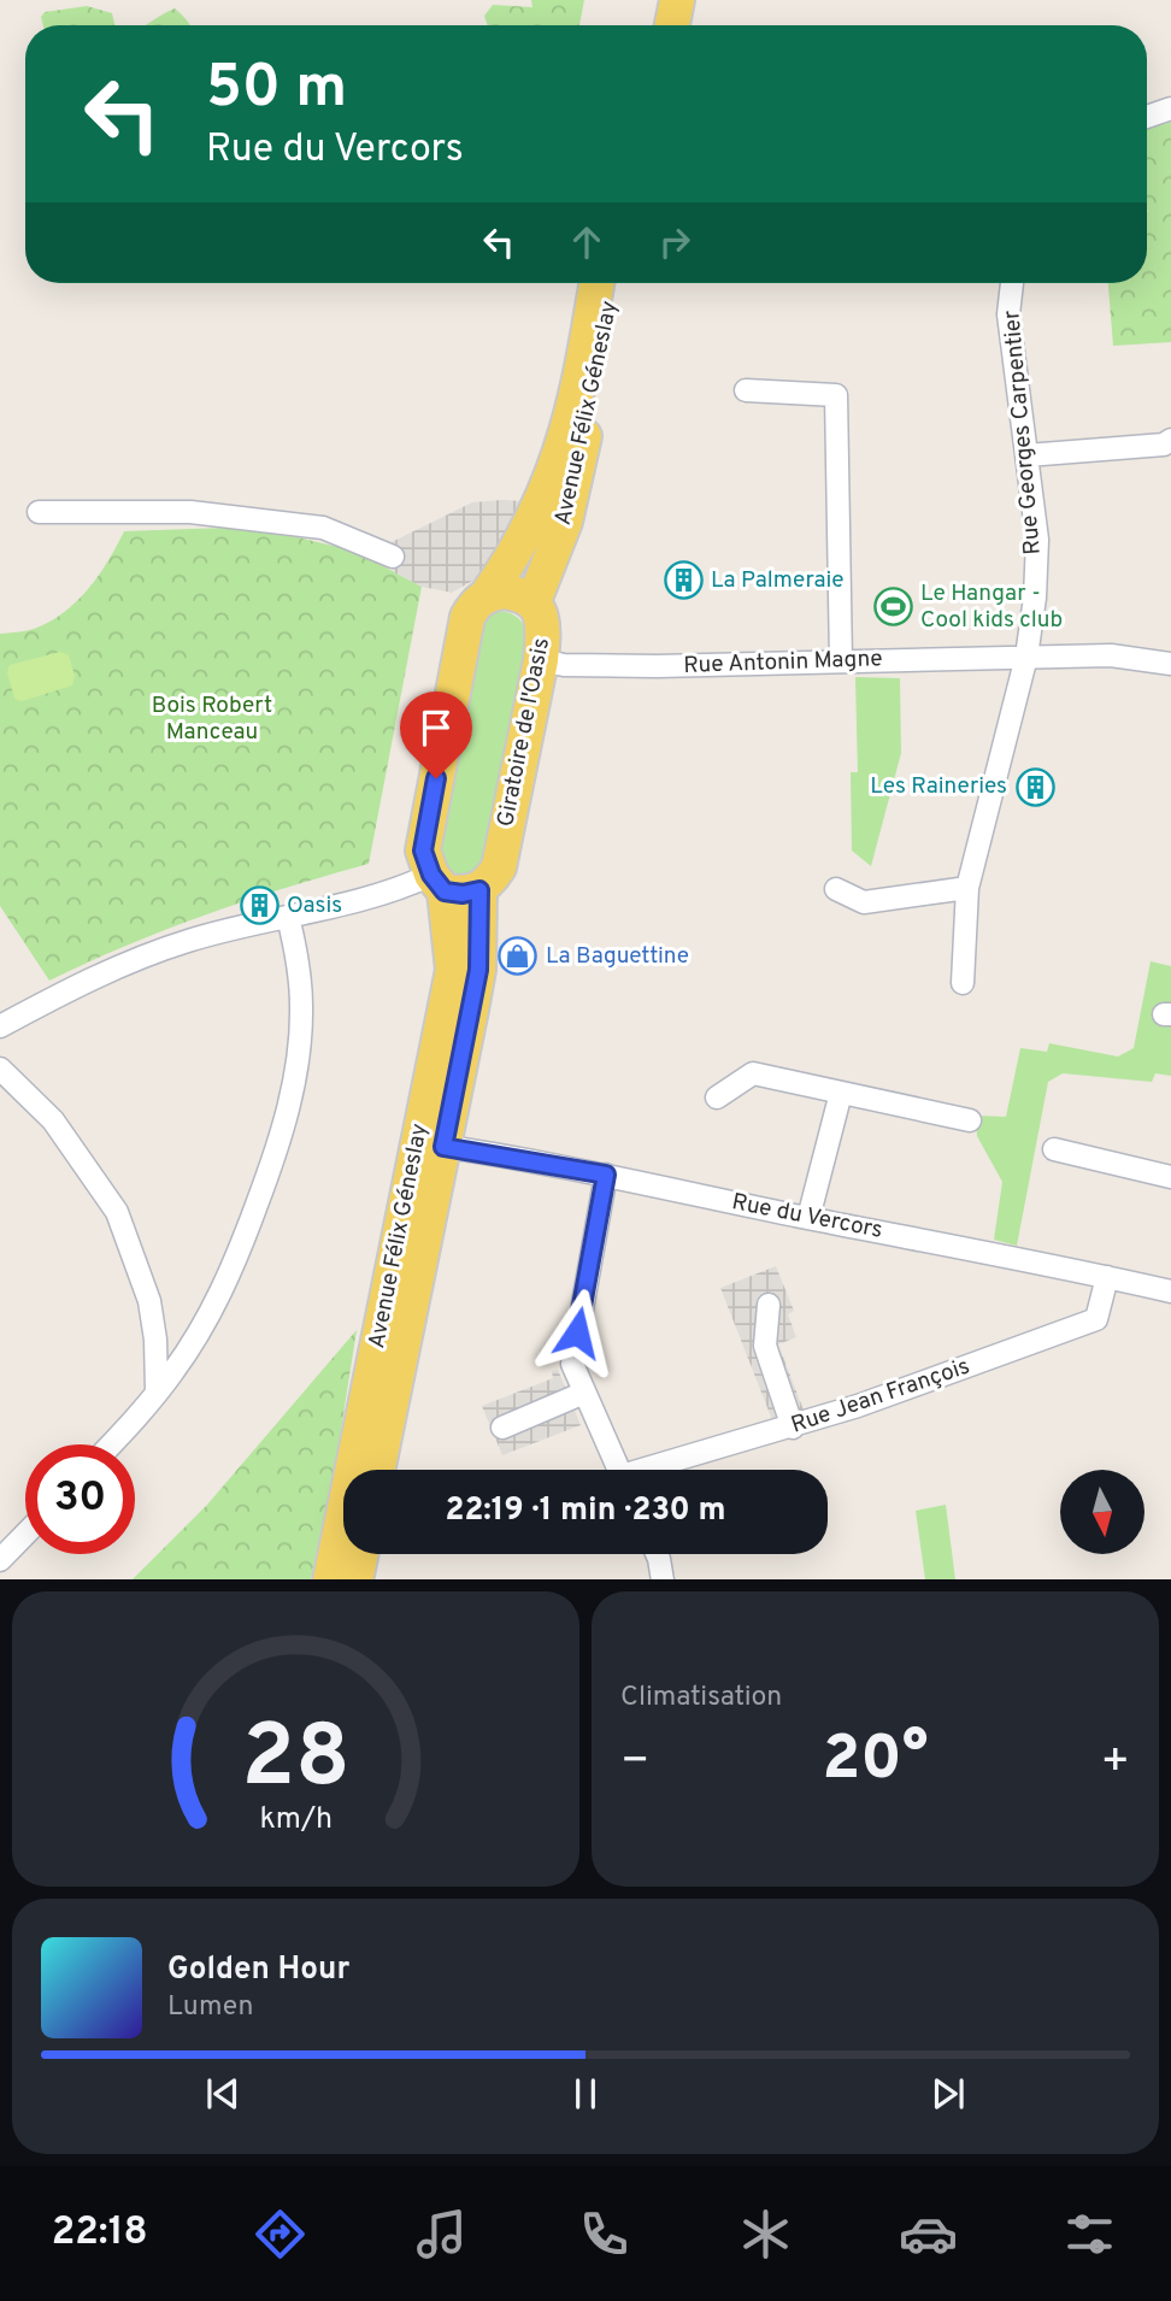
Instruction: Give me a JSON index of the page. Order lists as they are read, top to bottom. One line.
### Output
{"streets":{"main road":["Avenue Félix Géneslay","Giratoire de l'Oasis"],"street":["Rue Georges Carpentier","Rue Antonin Magne","Rue du Vercors","Rue Jean François"]},"crossings":[["Avenue Félix Géneslay","Giratoire de l'Oasis"],["Avenue Félix Géneslay","Rue du Vercors"],["Rue Georges Carpentier","Rue Antonin Magne"],["Rue Antonin Magne","Giratoire de l'Oasis"],["Rue du Vercors","Rue Jean François"]],"parks":["Bois Robert Manceau"],"places":{"building":["La Palmeraie","Les Raineries","Oasis"],"sports":["Le Hangar - Cool kids club"],"shop":["La Baguettine"]},"north":"bottom","page":{"turn":["50 m","Rue du Vercors"],"limit":"30","trip":"22:19 · 1 min · 230 m","tile":"Climatisation","heat":["−","20°","+"],"song":["Golden Hour","Lumen"],"tabs":"22:18","gauge":["28","km/h"]}}
